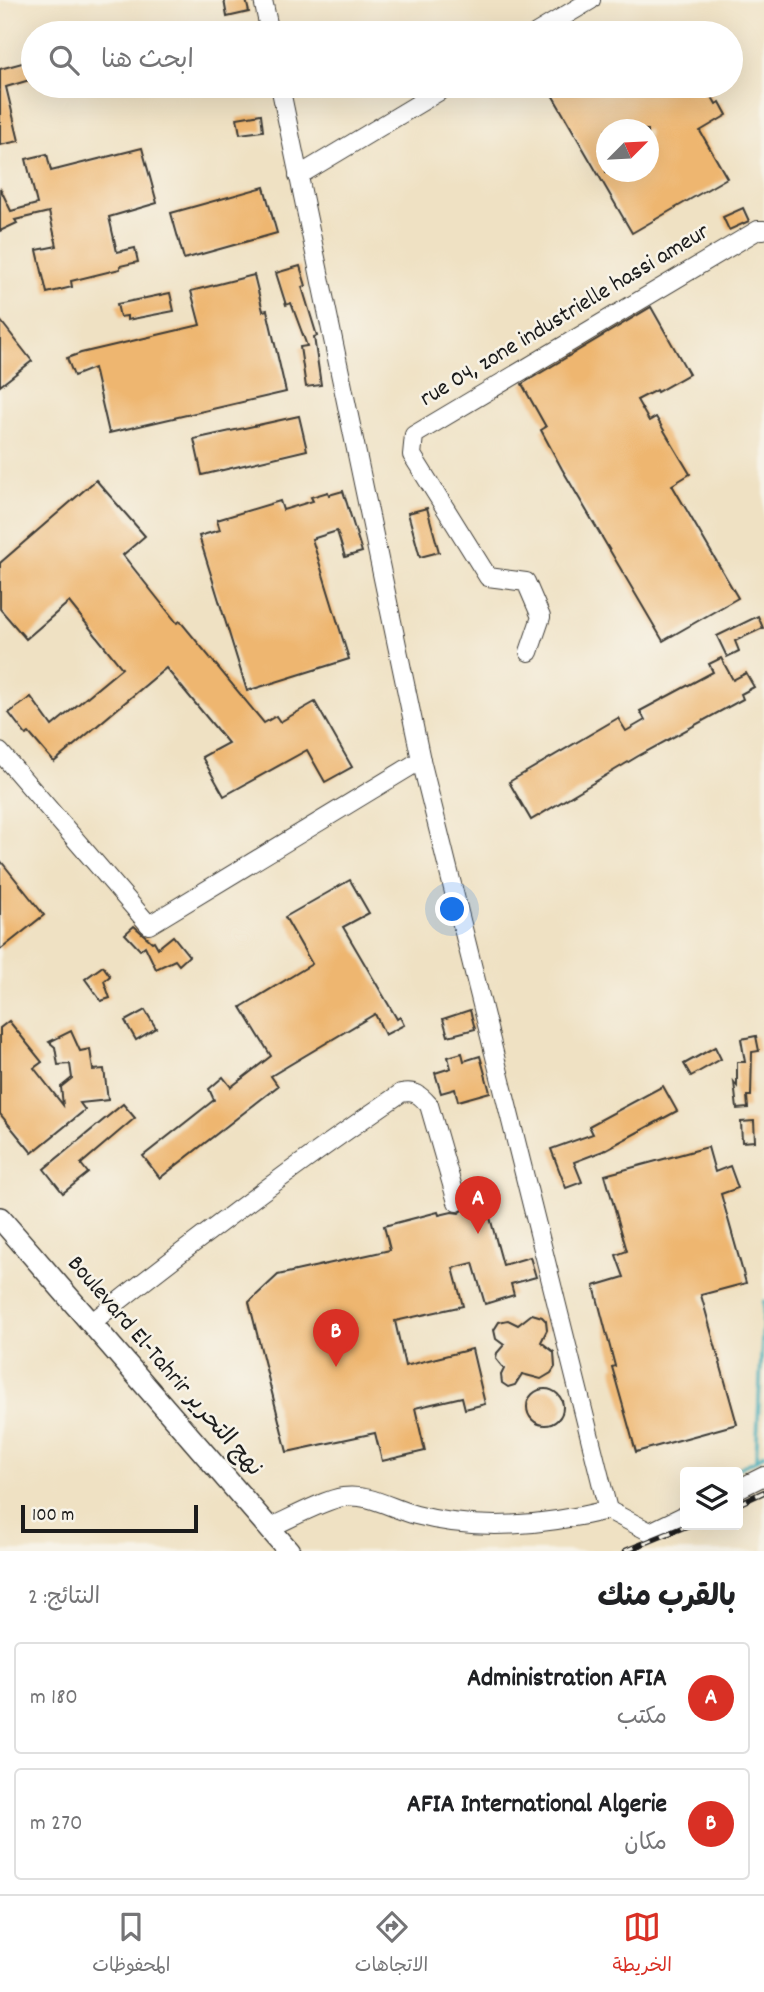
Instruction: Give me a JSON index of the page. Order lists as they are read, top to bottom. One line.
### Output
{"streets":{"main road":["Boulevard El-Tahrir نهج التحرير"],"street":["rue 04, zone industrielle hassi ameur"]},"scale_bar":"100 m","north":"top right","page":{"search":"ابحث هنا","pins":["A","B"],"scale":"100 m","heading":["بالقرب منك","النتائج: 2"],"list":[{"mark":"A","name":"Administration AFIA","note":"مكتب","value":"180 m"},{"mark":"B","name":"AFIA International Algerie","note":"مكان","value":"270 m"}],"nav":["الخريطة","الاتجاهات","المحفوظات"]}}
